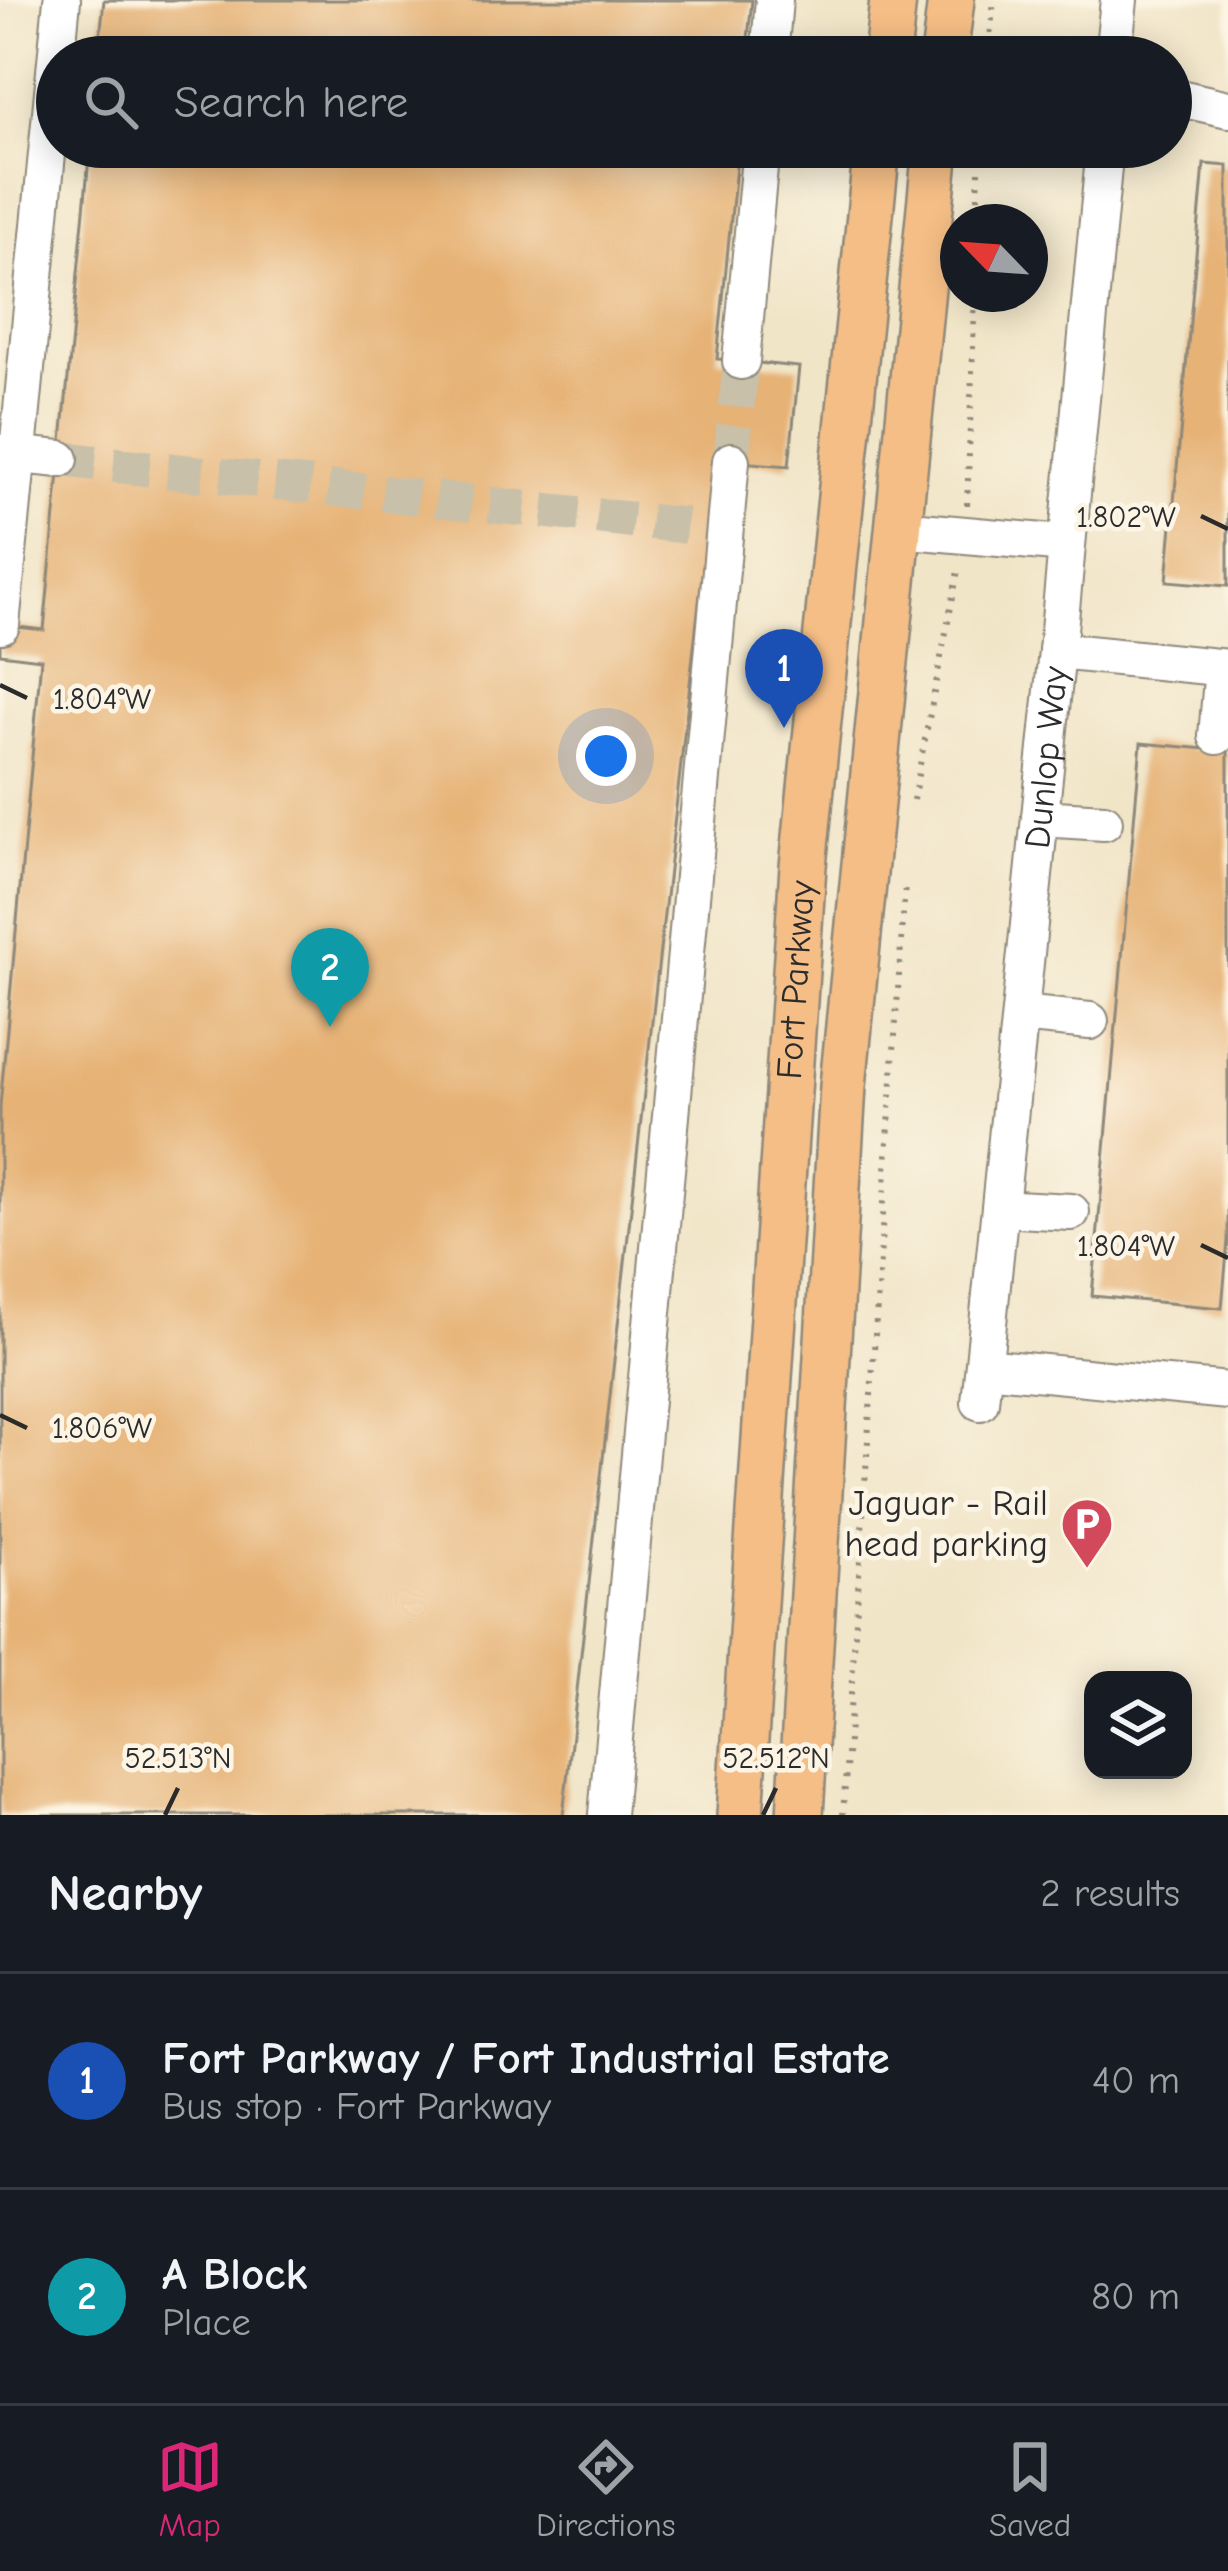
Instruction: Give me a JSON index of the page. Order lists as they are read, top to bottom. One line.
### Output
{"streets":{"main road":["Fort Parkway"],"street":["Dunlop Way"]},"places":{"parking":["Jaguar - Rail head parking"]},"north":"top left","page":{"search":"Search here","pins":["1","2"],"heading":["Nearby","2 results"],"list":[{"mark":"1","name":"Fort Parkway / Fort Industrial Estate","note":"Bus stop · Fort Parkway","value":"40 m"},{"mark":"2","name":"A Block","note":"Place","value":"80 m"}],"nav":["Map","Directions","Saved"]},"coordinates":["1.802°W","1.804°W","1.806°W","52.513°N","52.512°N"]}
